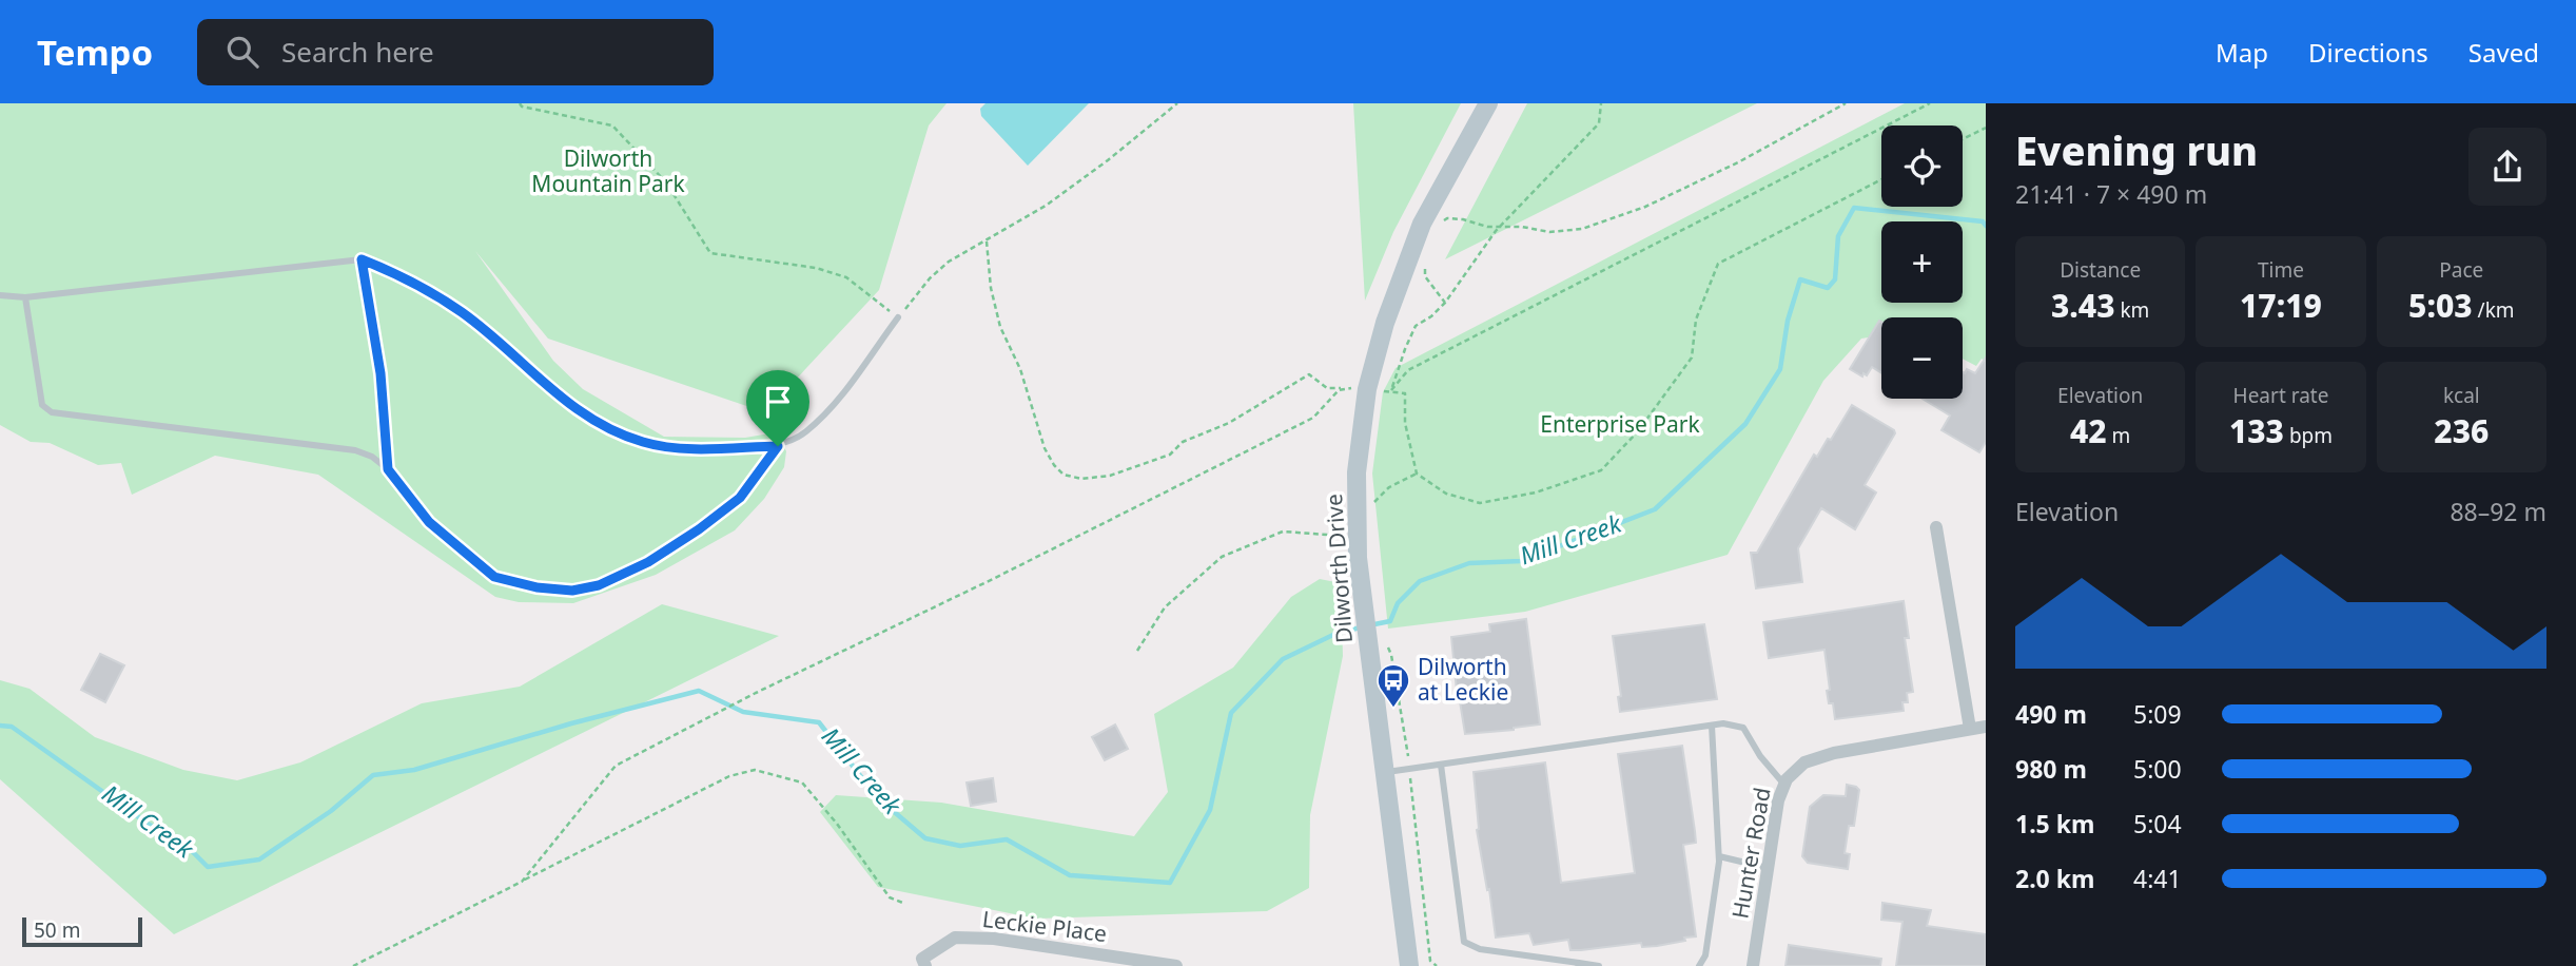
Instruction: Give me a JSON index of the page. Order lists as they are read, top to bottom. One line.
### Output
{"streets":{"main road":["Dilworth Drive"],"street":["Hunter Road","Leckie Place"]},"water":["Mill Creek"],"parks":["Dilworth Mountain Park","Enterprise Park"],"places":{"bus stop":["Dilworth at Leckie"]},"scale_bar":"50 m","page":{"header":"Tempo","search":"Search here","nav":["Map","Directions","Saved"],"heading":["Evening run","21:41 · 7 × 490 m"],"map_buttons":["+","−"],"stats":[["Distance","3.43 km"],["Time","17:19"],["Pace","5:03 /km"],["Elevation","42 m"],["Heart rate","133 bpm"],["kcal","236"]],"chart":["Elevation","88–92 m"],"list":[{"name":"490 m","note":"5:09"},{"name":"980 m","note":"5:00"},{"name":"1.5 km","note":"5:04"},{"name":"2.0 km","note":"4:41"}],"scale":"50 m"}}
